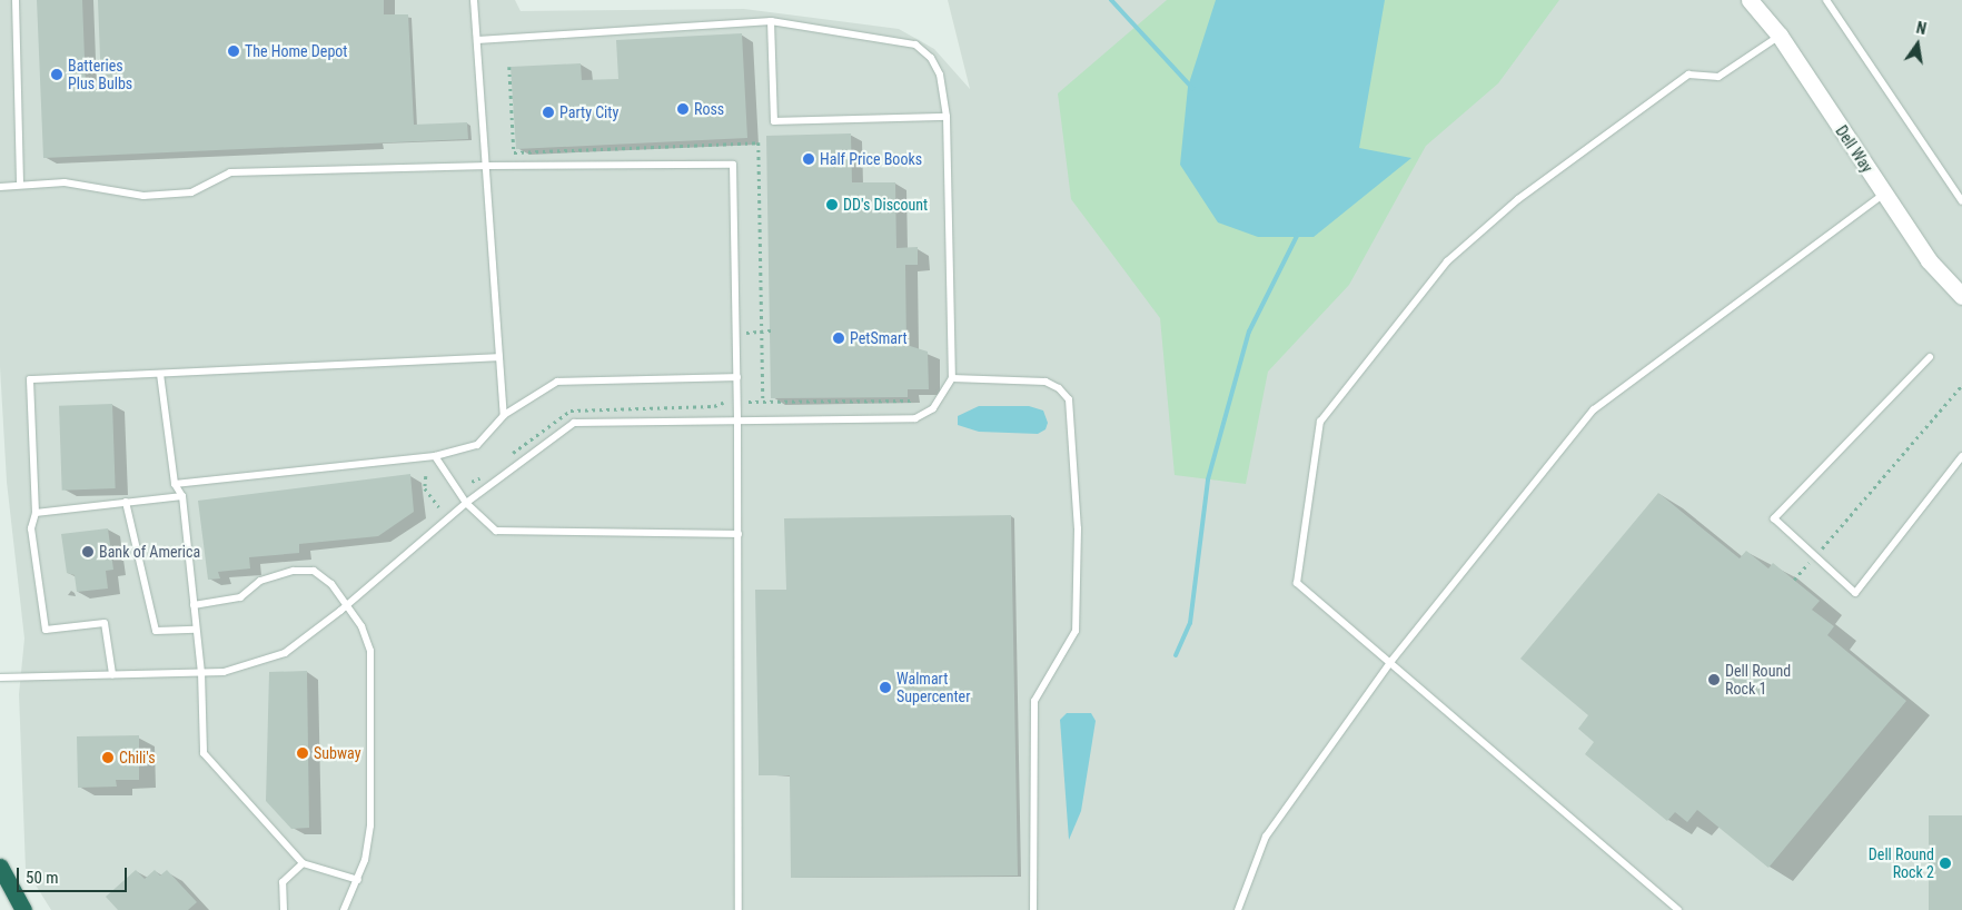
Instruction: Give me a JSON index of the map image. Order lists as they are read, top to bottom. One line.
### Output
{"streets":{"street":["Dell Way"]},"places":["The Home Depot","Batteries Plus Bulbs","Ross","Party City","Half Price Books","DD's Discount","PetSmart","Bank of America","Dell Round Rock 1","Walmart Supercenter","Subway","Chili's","Dell Round Rock 2"],"scale_bar":"50 m","north":"top"}
